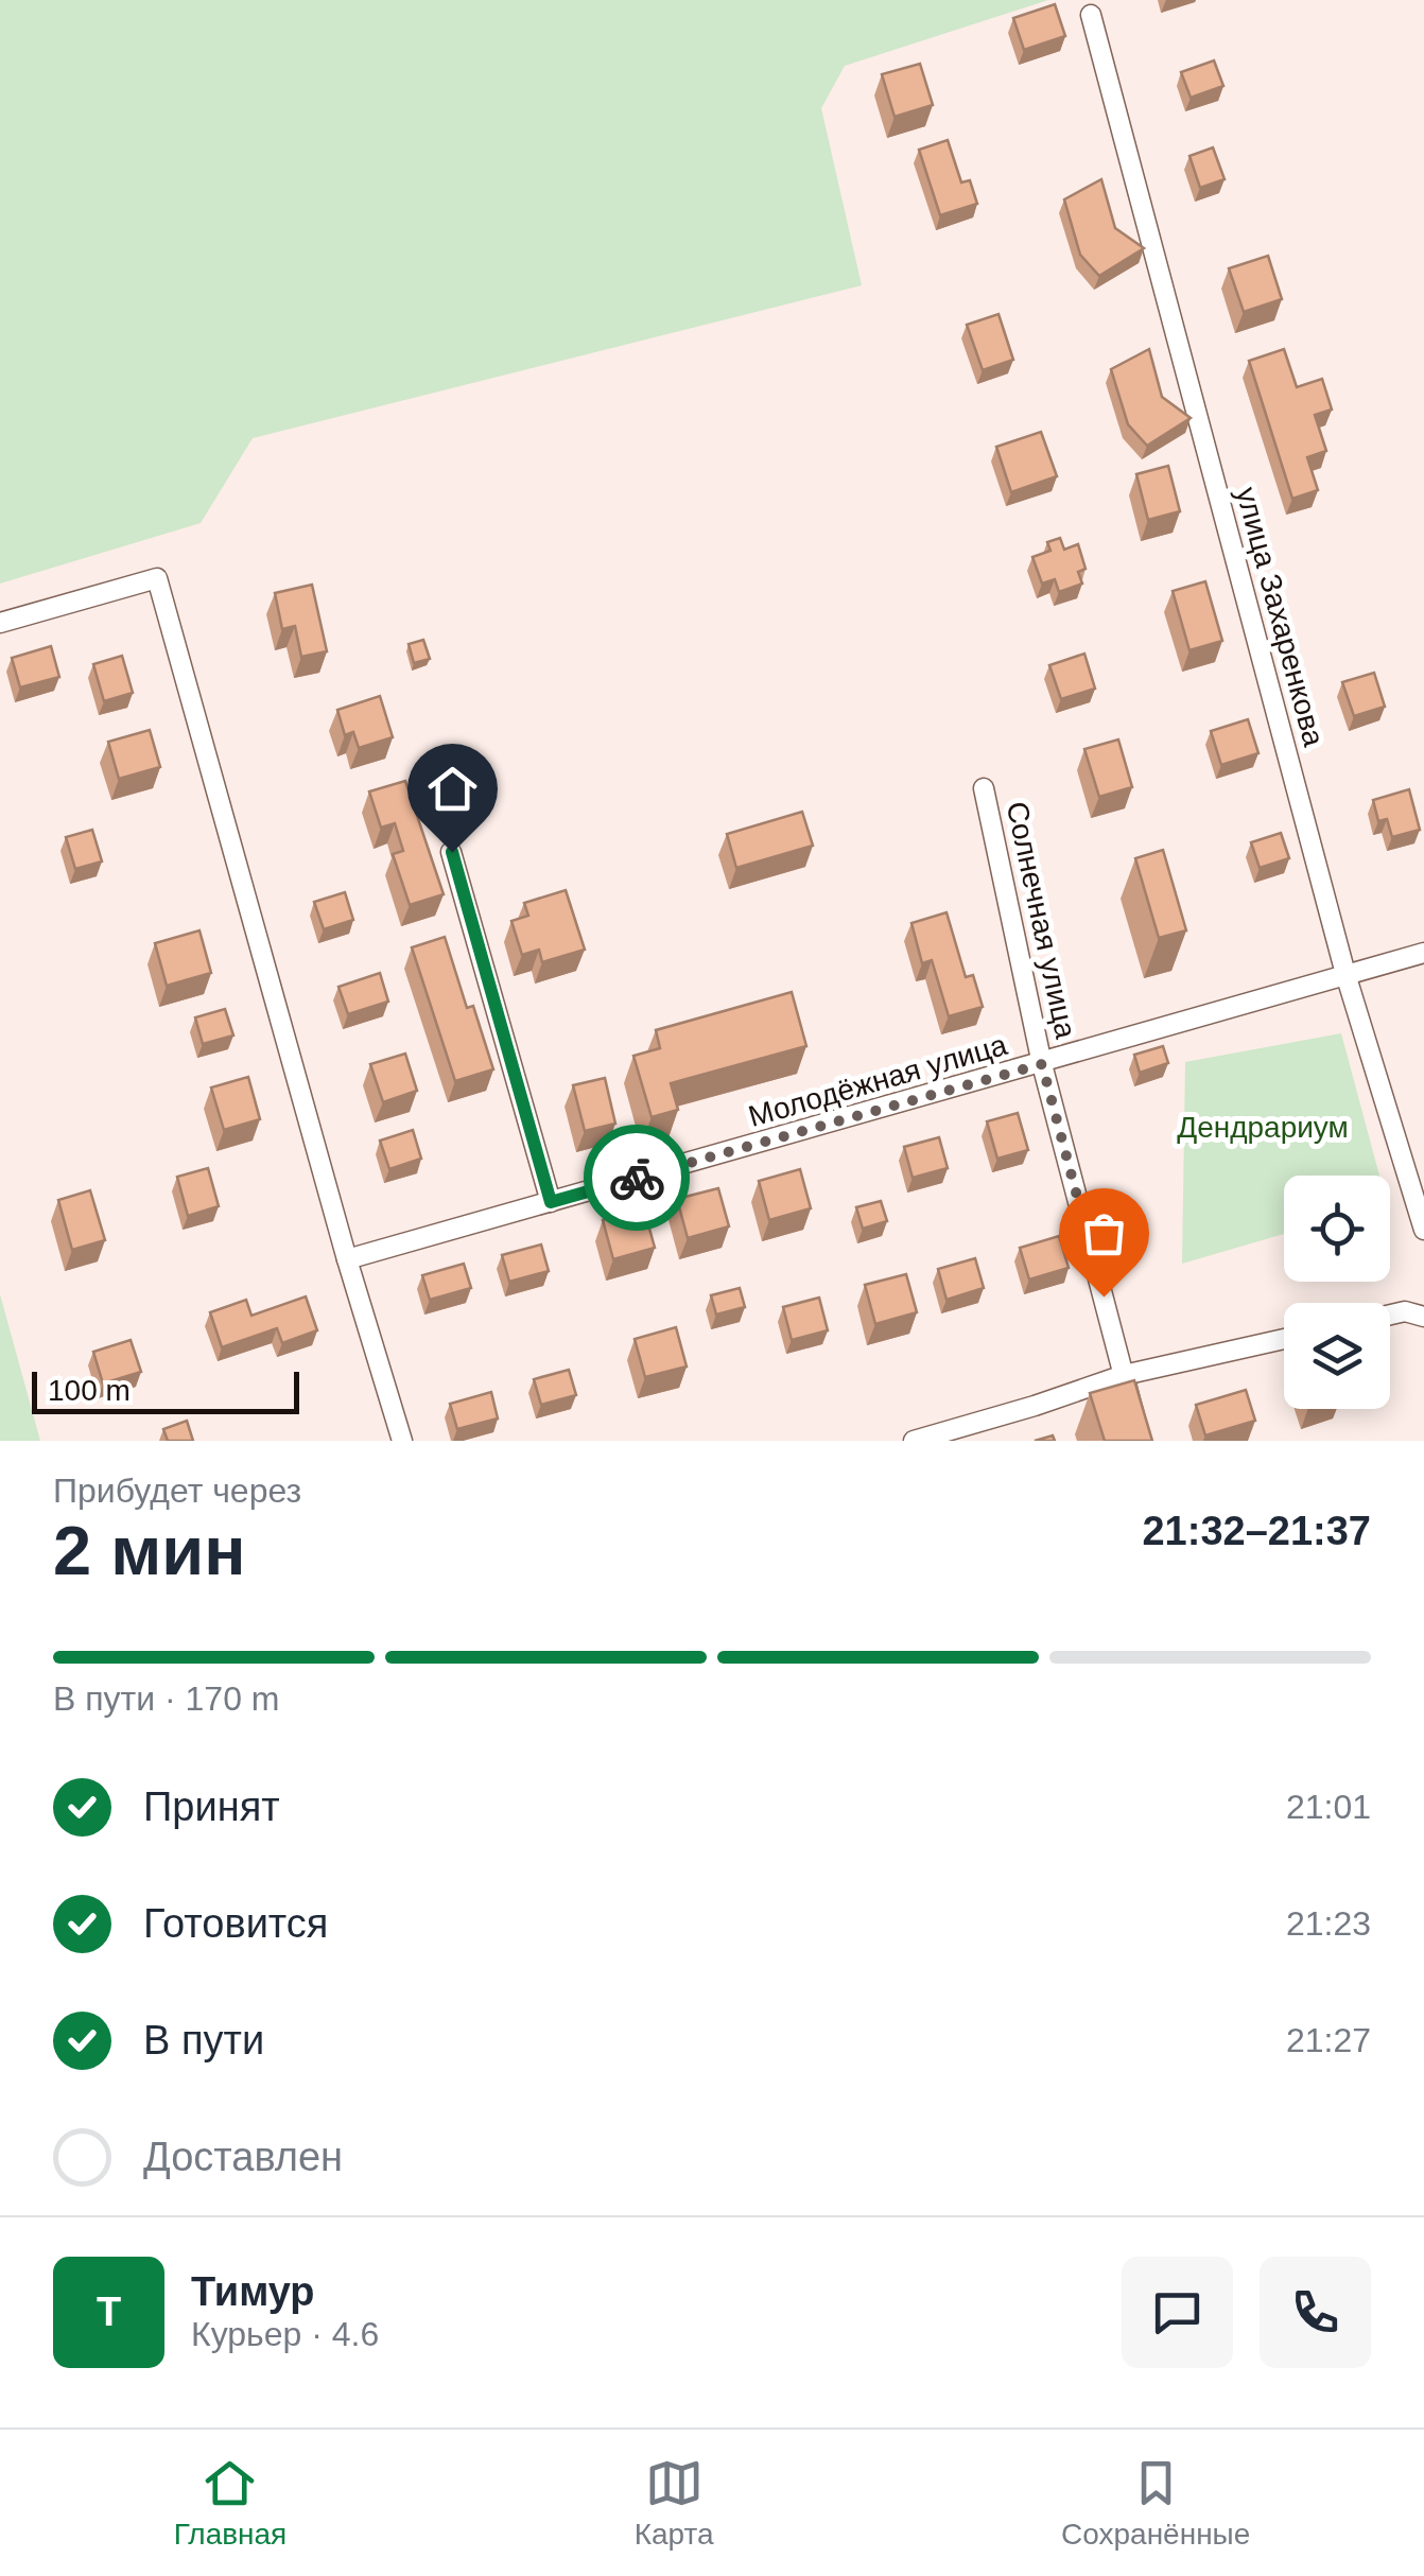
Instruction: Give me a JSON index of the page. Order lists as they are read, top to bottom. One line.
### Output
{"streets":{"street":["улица Захаренкова","Солнечная улица","Молодёжная улица"]},"crossings":[["улица Захаренкова","Молодёжная улица"],["Солнечная улица","Молодёжная улица"]],"parks":["Дендрариум"],"scale_bar":"100 m","page":{"scale":"100 m","heading":["2 мин","Прибудет через","21:32–21:37"],"panel":["Тимур","Курьер · 4.6"],"bar":"В пути · 170 m","list":[["Принят","21:01"],["Готовится","21:23"],["В пути","21:27"],"Доставлен"],"round":"Т","tabs":["Главная","Карта","Сохранённые"]}}
